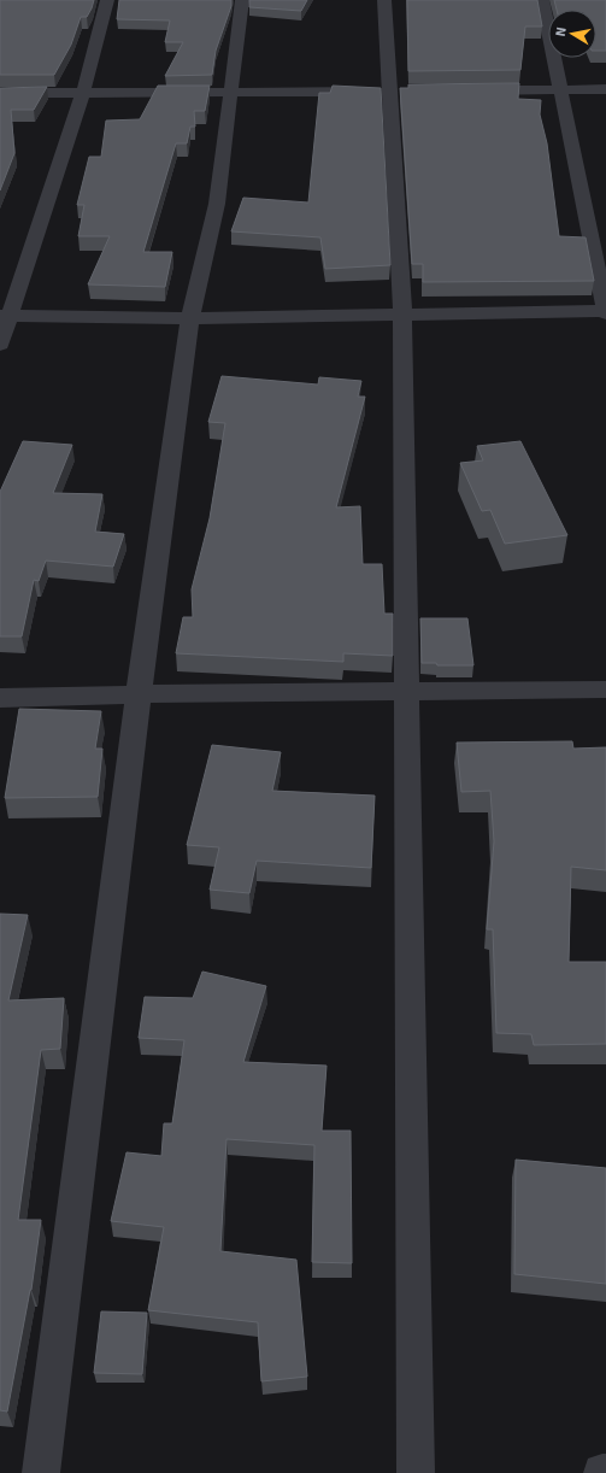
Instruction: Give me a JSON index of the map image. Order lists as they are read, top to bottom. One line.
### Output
{"north":"left"}
